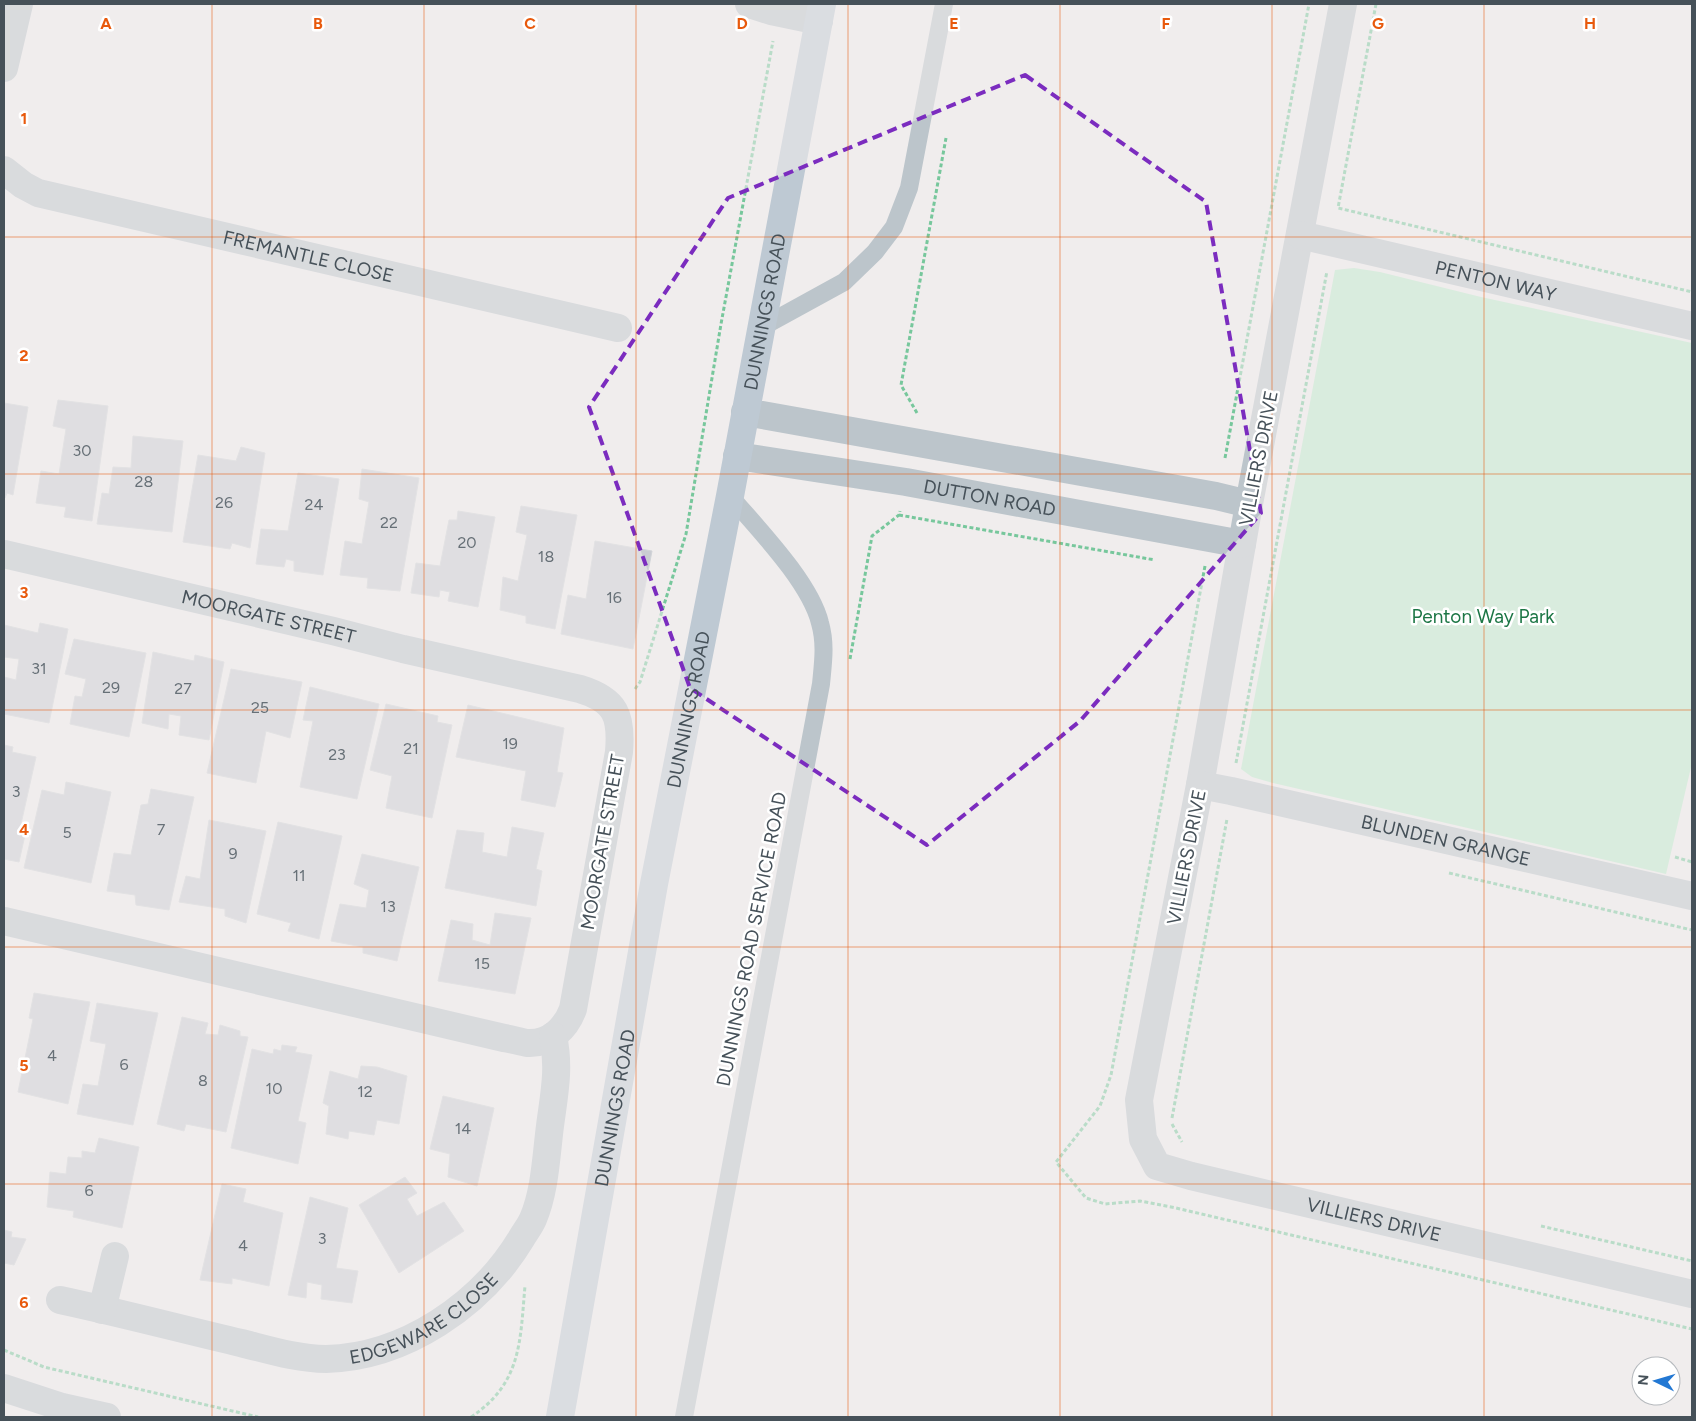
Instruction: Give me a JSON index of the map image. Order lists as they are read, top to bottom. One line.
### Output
{"streets":{"street":["FREMANTLE CLOSE","PENTON WAY","DUNNINGS ROAD","VILLIERS DRIVE","DUTTON ROAD","MOORGATE STREET","BLUNDEN GRANGE","EDGEWARE CLOSE"],"lane":["DUNNINGS ROAD SERVICE ROAD"]},"crossings":[["PENTON WAY","VILLIERS DRIVE"],["DUNNINGS ROAD","DUTTON ROAD"],["DUNNINGS ROAD","DUNNINGS ROAD SERVICE ROAD"],["VILLIERS DRIVE","DUTTON ROAD"],["VILLIERS DRIVE","BLUNDEN GRANGE"],["MOORGATE STREET","EDGEWARE CLOSE"]],"parks":["Penton Way Park"],"house_numbers":["30","28","26","24","22","20","18","16","31","29","27","25","19","21","23","3","7","5","9","11","13","15","4","6","8","10","12","14","6","3","4"],"north":"left","grid":{"columns":["A","B","C","D","E","F","G","H"],"rows":["1","2","3","4","5","6"]}}
